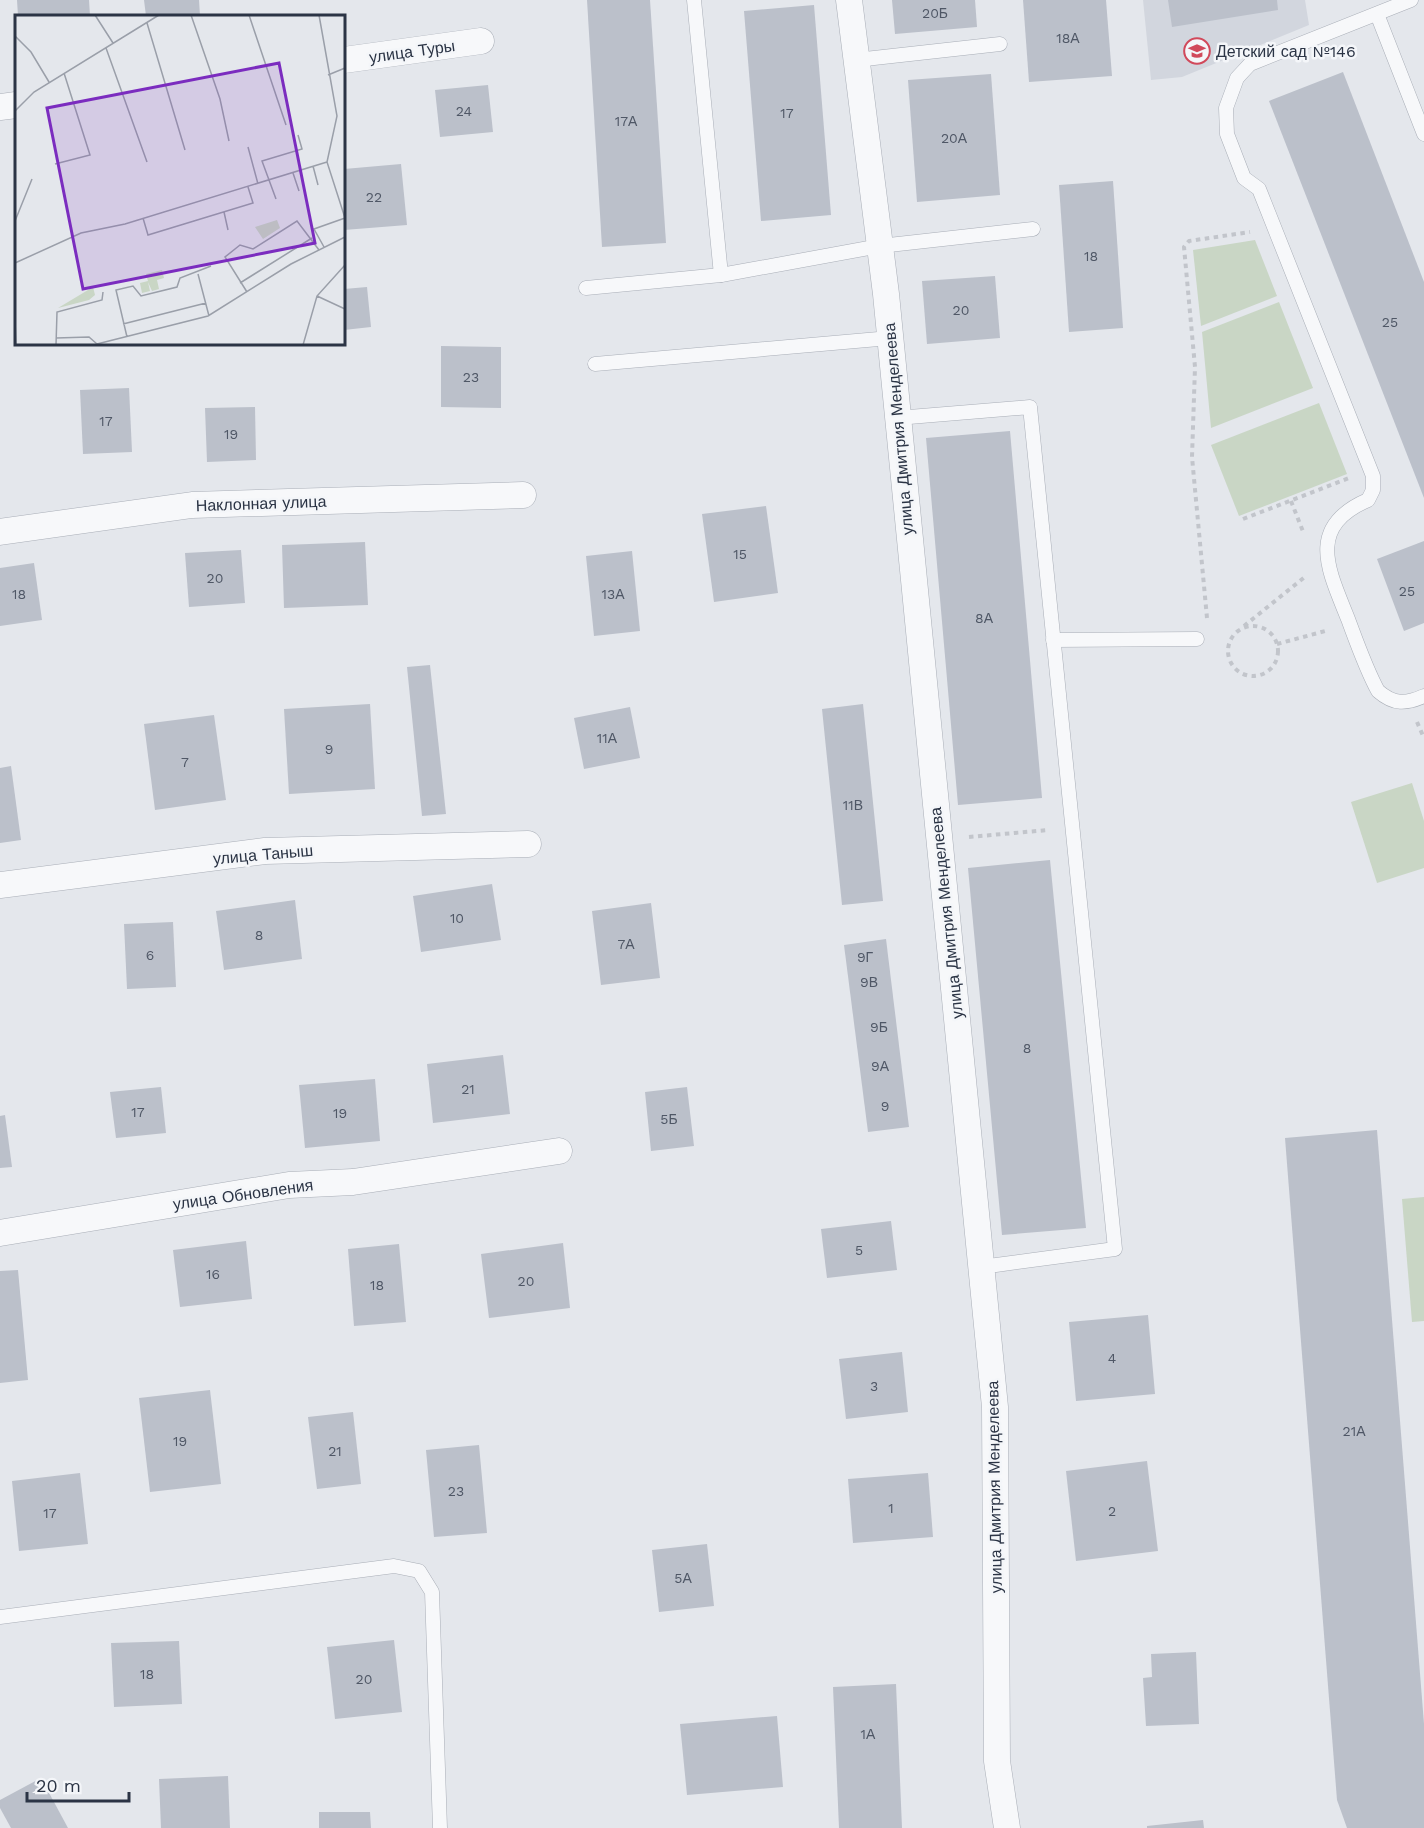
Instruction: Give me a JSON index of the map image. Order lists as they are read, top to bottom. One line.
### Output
{"streets":{"street":["улица Туры","улица Дмитрия Менделеева","Наклонная улица","улица Таныш","улица Обновления"]},"places":{"school or university":["Детский сад №146"]},"house_numbers":["20Б","18А","24","17","17А","20А","22","18","20","25","23","17","19","15","20","25","18","13А","8А","11А","9","7","11В","10","8","7А","6","9Г","9В","9Б","8","9А","21","9","17","19","5Б","5","16","20","18","4","3","21А","19","21","23","1","2","17","5А","18","20","1А"],"scale_bar":"20 m"}
